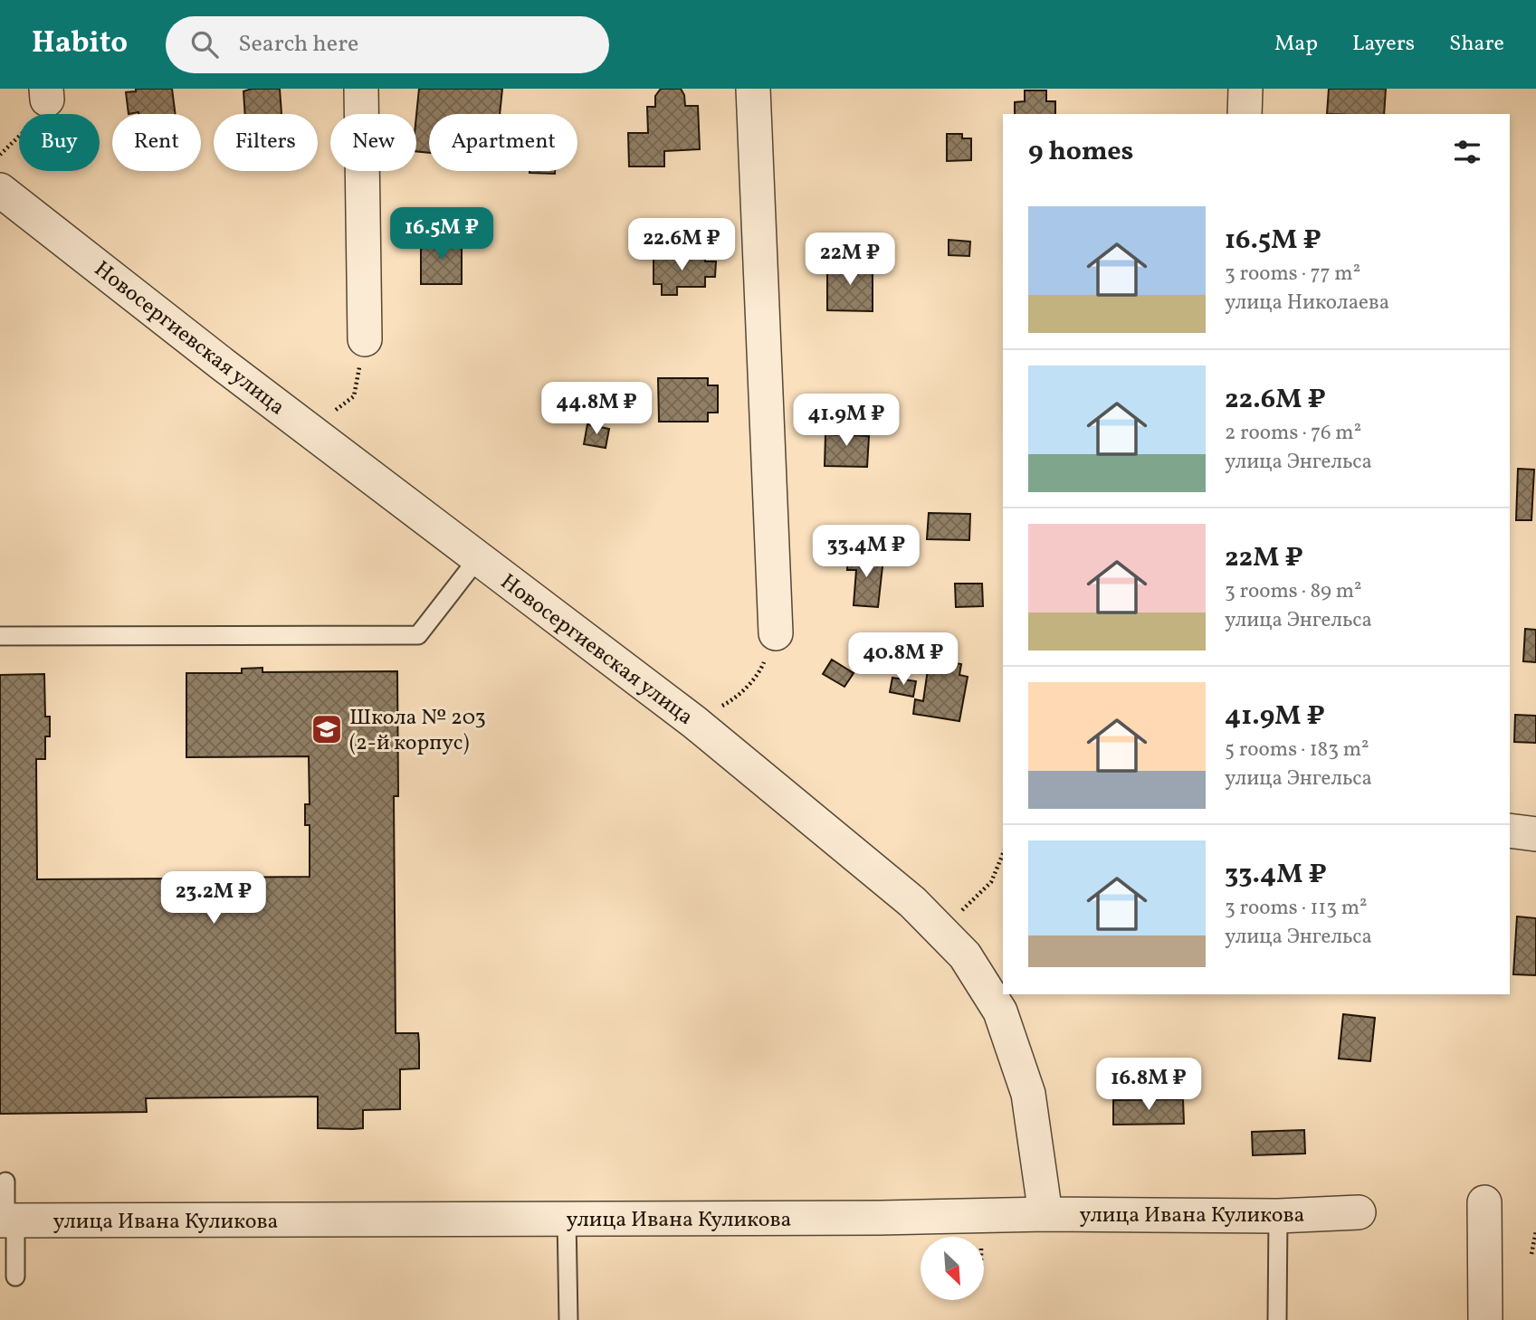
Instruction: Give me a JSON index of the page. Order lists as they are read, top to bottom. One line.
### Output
{"streets":{"street":["Новосергиевская улица","улица Ивана Куликова"]},"crossings":[["Новосергиевская улица","улица Ивана Куликова"]],"places":{"school or university":["Школа № 203 (2-й корпус)"]},"north":"bottom right","page":{"header":"Habito","search":"Search here","nav":["Map","Layers","Share"],"chip":["Buy","Rent","Filters","New","Apartment"],"heading":"9 homes","list":[{"name":"16.5M ₽","note":"3 rooms · 77 m² · улица Николаева"},{"name":"22.6M ₽","note":"2 rooms · 76 m² · улица Энгельса"},{"name":"22M ₽","note":"3 rooms · 89 m² · улица Энгельса"},{"name":"41.9M ₽","note":"5 rooms · 183 m² · улица Энгельса"},{"name":"33.4M ₽","note":"3 rooms · 113 m² · улица Энгельса"}],"price":["16.5M ₽","22.6M ₽","22M ₽","44.8M ₽","41.9M ₽","33.4M ₽","40.8M ₽","23.2M ₽","16.8M ₽"]}}
